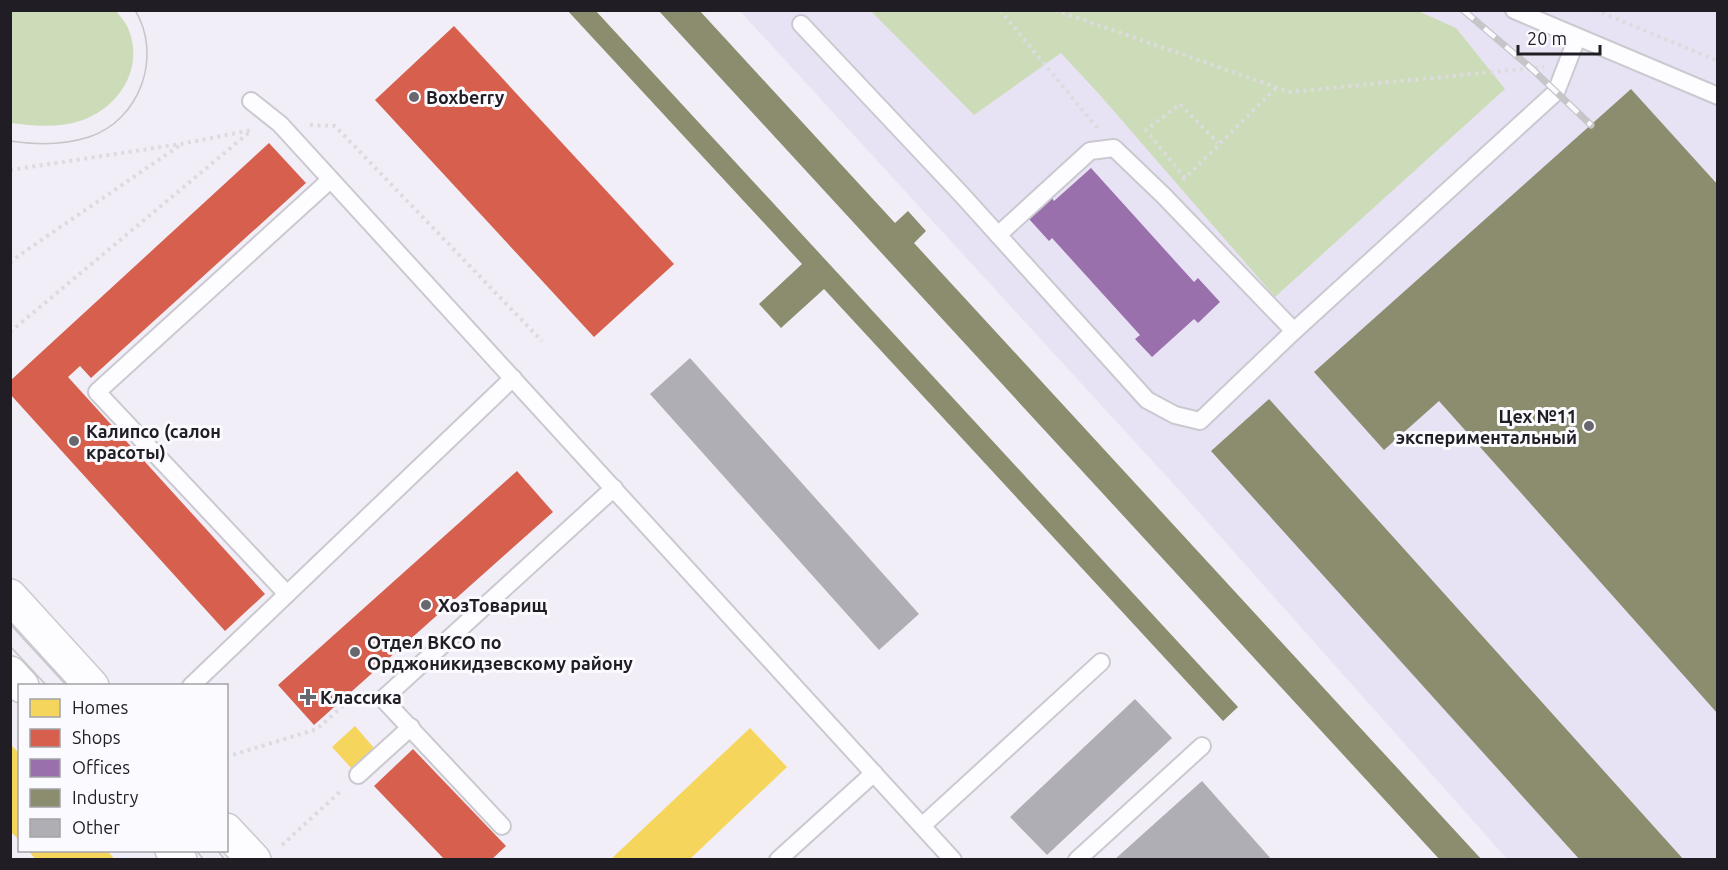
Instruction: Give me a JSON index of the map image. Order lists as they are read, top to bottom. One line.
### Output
{"places":{"other":["Boxberry","Цех №11 экспериментальный","Калипсо (салон красоты)","ХозТоварищ","Отдел ВКСО по Орджоникидзевскому району"],"health":["Классика"]},"legend":["Homes","Shops","Offices","Industry","Other"],"scale_bar":"20 m"}
